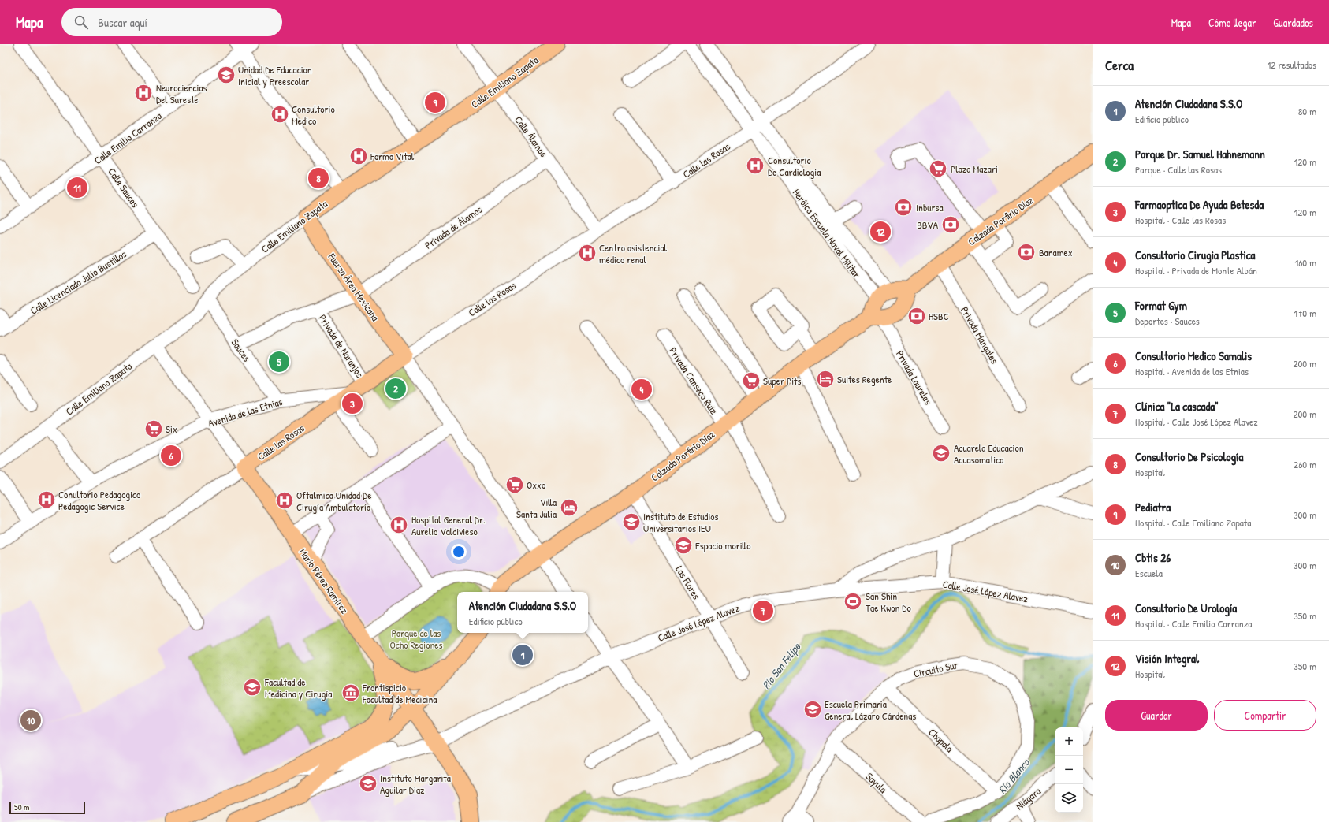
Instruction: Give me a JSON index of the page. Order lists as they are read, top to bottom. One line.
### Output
{"streets":{"main road":["Calle Emiliano Zapata","Calle las Rosas","Calzada Porfirio Díaz","Fuerza Área Mexicana","Mario Pérez Ramirez"],"street":["Calle Álamos","Calle Emilio Carranza","Calle Sauces","Privada de Álamos","Heróica Escuela Naval Militar","Calle Licenciado Julio Bustillos","Privada Mangales","Privada de Naranjos","Sauces","Privada Laureles","Privada Canseco Ruiz","Avenida de las Etnias","Las Flores","Calle José López Alavez","Circuito Sur","Chapala","Sayula","Niágara"]},"crossings":[["Calle Emiliano Zapata","Calle Álamos"],["Calle Emiliano Zapata","Fuerza Área Mexicana"],["Calle Emiliano Zapata","Sauces"],["Calle Emiliano Zapata","Mario Pérez Ramirez"],["Calle Álamos","Calle las Rosas"],["Calle Álamos","Privada de Álamos"],["Calle Emilio Carranza","Calle Sauces"],["Calle las Rosas","Heróica Escuela Naval Militar"],["Calle las Rosas","Fuerza Área Mexicana"],["Calle las Rosas","Privada de Naranjos"],["Calle las Rosas","Avenida de las Etnias"],["Calle las Rosas","Mario Pérez Ramirez"],["Calle Sauces","Calle Licenciado Julio Bustillos"],["Calzada Porfirio Díaz","Privada Mangales"],["Calzada Porfirio Díaz","Privada Canseco Ruiz"],["Calzada Porfirio Díaz","Las Flores"],["Privada de Álamos","Fuerza Área Mexicana"],["Privada de Álamos","Privada de Naranjos"],["Fuerza Área Mexicana","Privada de Naranjos"],["Privada de Naranjos","Sauces"],["Sauces","Avenida de las Etnias"],["Avenida de las Etnias","Mario Pérez Ramirez"],["Mario Pérez Ramirez","Calle José López Alavez"],["Las Flores","Calle José López Alavez"],["Circuito Sur","Chapala"],["Circuito Sur","Sayula"]],"water":["Río San Felipe","Río Blanco"],"parks":["Parque de las Ocho Regiones"],"places":{"school or university":["Unidad De Educacion Inicial y Preescolar","Acuarela Educacion Acuasomatica","Instituto de Estudios Universitarios IEU","Espacio morillo","Facultad de Medicina y Cirugía","Escuela Primaria General Lázaro Cárdenas","Instituto Margarita Aguilar Diaz"],"hospital":["Neurociencias Del Sureste","Consultorio Medico","Forma Vital","Consultorio De Cardiologia","Centro asistencial médico renal","Conultorio Pedagogico Pedagogic Service","Oftalmica Unidad De Cirugía Ambulatoría","Hospital General Dr. Aurelio Valdivieso"],"supermarket":["Plaza Mazari","Super Pits","Six","Oxxo"],"bank":["Inbursa","BBVA","Banamex","HSBC"],"hotel":["Suites Regente","Villa Santa Julia"],"sports":["San Shin Tae Kwon Do"],"museum":["Frontispicio Facultad de Medicina"]},"scale_bar":"50 m","page":{"header":"Mapa","search":"Buscar aquí","nav":["Mapa","Cómo llegar","Guardados"],"heading":["Cerca","12 resultados"],"list":[{"mark":"1","name":"Atención Ciudadana S.S.O","note":"Edificio público","value":"80 m"},{"mark":"2","name":"Parque Dr. Samuel Hahnemann","note":"Parque · Calle las Rosas","value":"120 m"},{"mark":"3","name":"Farmaoptica De Ayuda Betesda","note":"Hospital · Calle las Rosas","value":"120 m"},{"mark":"4","name":"Consultorio Cirugia Plastica","note":"Hospital · Privada de Monte Albán","value":"160 m"},{"mark":"5","name":"Format Gym","note":"Deportes · Sauces","value":"170 m"},{"mark":"6","name":"Consultorio Medico Samalis","note":"Hospital · Avenida de las Etnias","value":"200 m"},{"mark":"7","name":"Clínica \"La cascada\"","note":"Hospital · Calle José López Alavez","value":"200 m"},{"mark":"8","name":"Consultorio De Psicología","note":"Hospital","value":"260 m"},{"mark":"9","name":"Pediatra","note":"Hospital · Calle Emiliano Zapata","value":"300 m"},{"mark":"10","name":"Cbtis 26","note":"Escuela","value":"300 m"},{"mark":"11","name":"Consultorio De Urología","note":"Hospital · Calle Emilio Carranza","value":"350 m"},{"mark":"12","name":"Visión Integral","note":"Hospital","value":"350 m"}],"pins":["9","8","11","12","5","2","4","3","6","7","1","10"],"popup":["Atención Ciudadana S.S.O","Edificio público"],"buttons":["Guardar","Compartir"],"map_buttons":["+","−"],"scale":"50 m"}}
